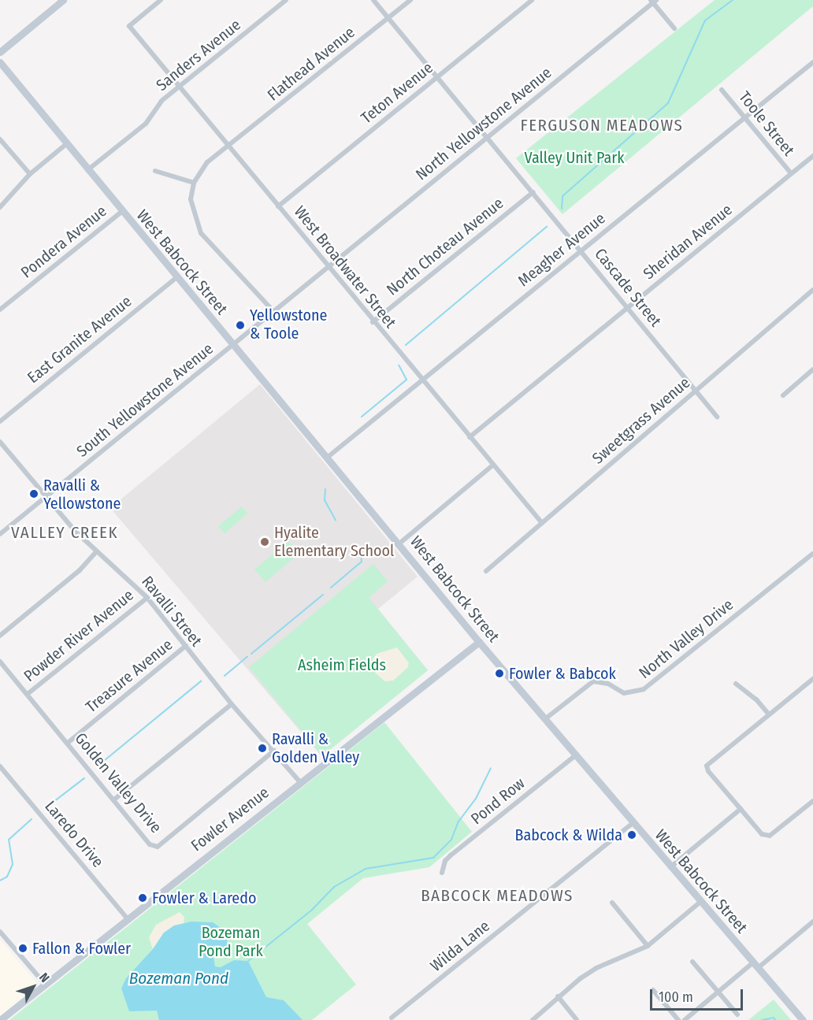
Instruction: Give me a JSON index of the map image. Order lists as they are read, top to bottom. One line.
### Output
{"streets":{"street":["Sanders Avenue","Flathead Avenue","Teton Avenue","North Yellowstone Avenue","Toole Street","Pondera Avenue","Sheridan Avenue","North Choteau Avenue","Meagher Avenue","West Babcock Street","West Broadwater Street","Cascade Street","East Granite Avenue","South Yellowstone Avenue","Sweetgrass Avenue","Ravalli Street","Powder River Avenue","North Valley Drive","Treasure Avenue","Golden Valley Drive","Pond Row","Fowler Avenue","Laredo Drive","Wilda Lane"]},"crossings":[["Sanders Avenue","West Babcock Street"],["Sanders Avenue","West Broadwater Street"],["Flathead Avenue","West Broadwater Street"],["Flathead Avenue","Cascade Street"],["Teton Avenue","West Broadwater Street"],["Teton Avenue","Cascade Street"],["North Yellowstone Avenue","West Broadwater Street"],["North Yellowstone Avenue","Cascade Street"],["North Yellowstone Avenue","South Yellowstone Avenue"],["Toole Street","Sheridan Avenue"],["Toole Street","Meagher Avenue"],["Pondera Avenue","West Babcock Street"],["Sheridan Avenue","West Broadwater Street"],["Sheridan Avenue","Cascade Street"],["North Choteau Avenue","West Broadwater Street"],["North Choteau Avenue","Cascade Street"],["Meagher Avenue","West Babcock Street"],["Meagher Avenue","West Broadwater Street"],["Meagher Avenue","Cascade Street"],["West Babcock Street","East Granite Avenue"],["West Babcock Street","South Yellowstone Avenue"],["West Babcock Street","North Valley Drive"],["West Babcock Street","Pond Row"],["West Babcock Street","Fowler Avenue"],["West Babcock Street","Wilda Lane"],["West Broadwater Street","South Yellowstone Avenue"],["West Broadwater Street","Sweetgrass Avenue"],["Cascade Street","Sweetgrass Avenue"],["South Yellowstone Avenue","Ravalli Street"],["Ravalli Street","Powder River Avenue"],["Ravalli Street","Treasure Avenue"],["Ravalli Street","Golden Valley Drive"],["Ravalli Street","Fowler Avenue"],["Powder River Avenue","Golden Valley Drive"],["Treasure Avenue","Golden Valley Drive"],["Fowler Avenue","Laredo Drive"]],"districts":["FERGUSON MEADOWS","VALLEY CREEK","BABCOCK MEADOWS"],"water":["Bozeman Pond"],"parks":["Valley Unit Park","Asheim Fields","Bozeman Pond Park"],"places":["Yellowstone & Toole","Ravalli & Yellowstone","Hyalite Elementary School","Fowler & Babcok","Ravalli & Golden Valley","Babcock & Wilda","Fowler & Laredo","Fallon & Fowler"],"scale_bar":"100 m","north":"top right"}
